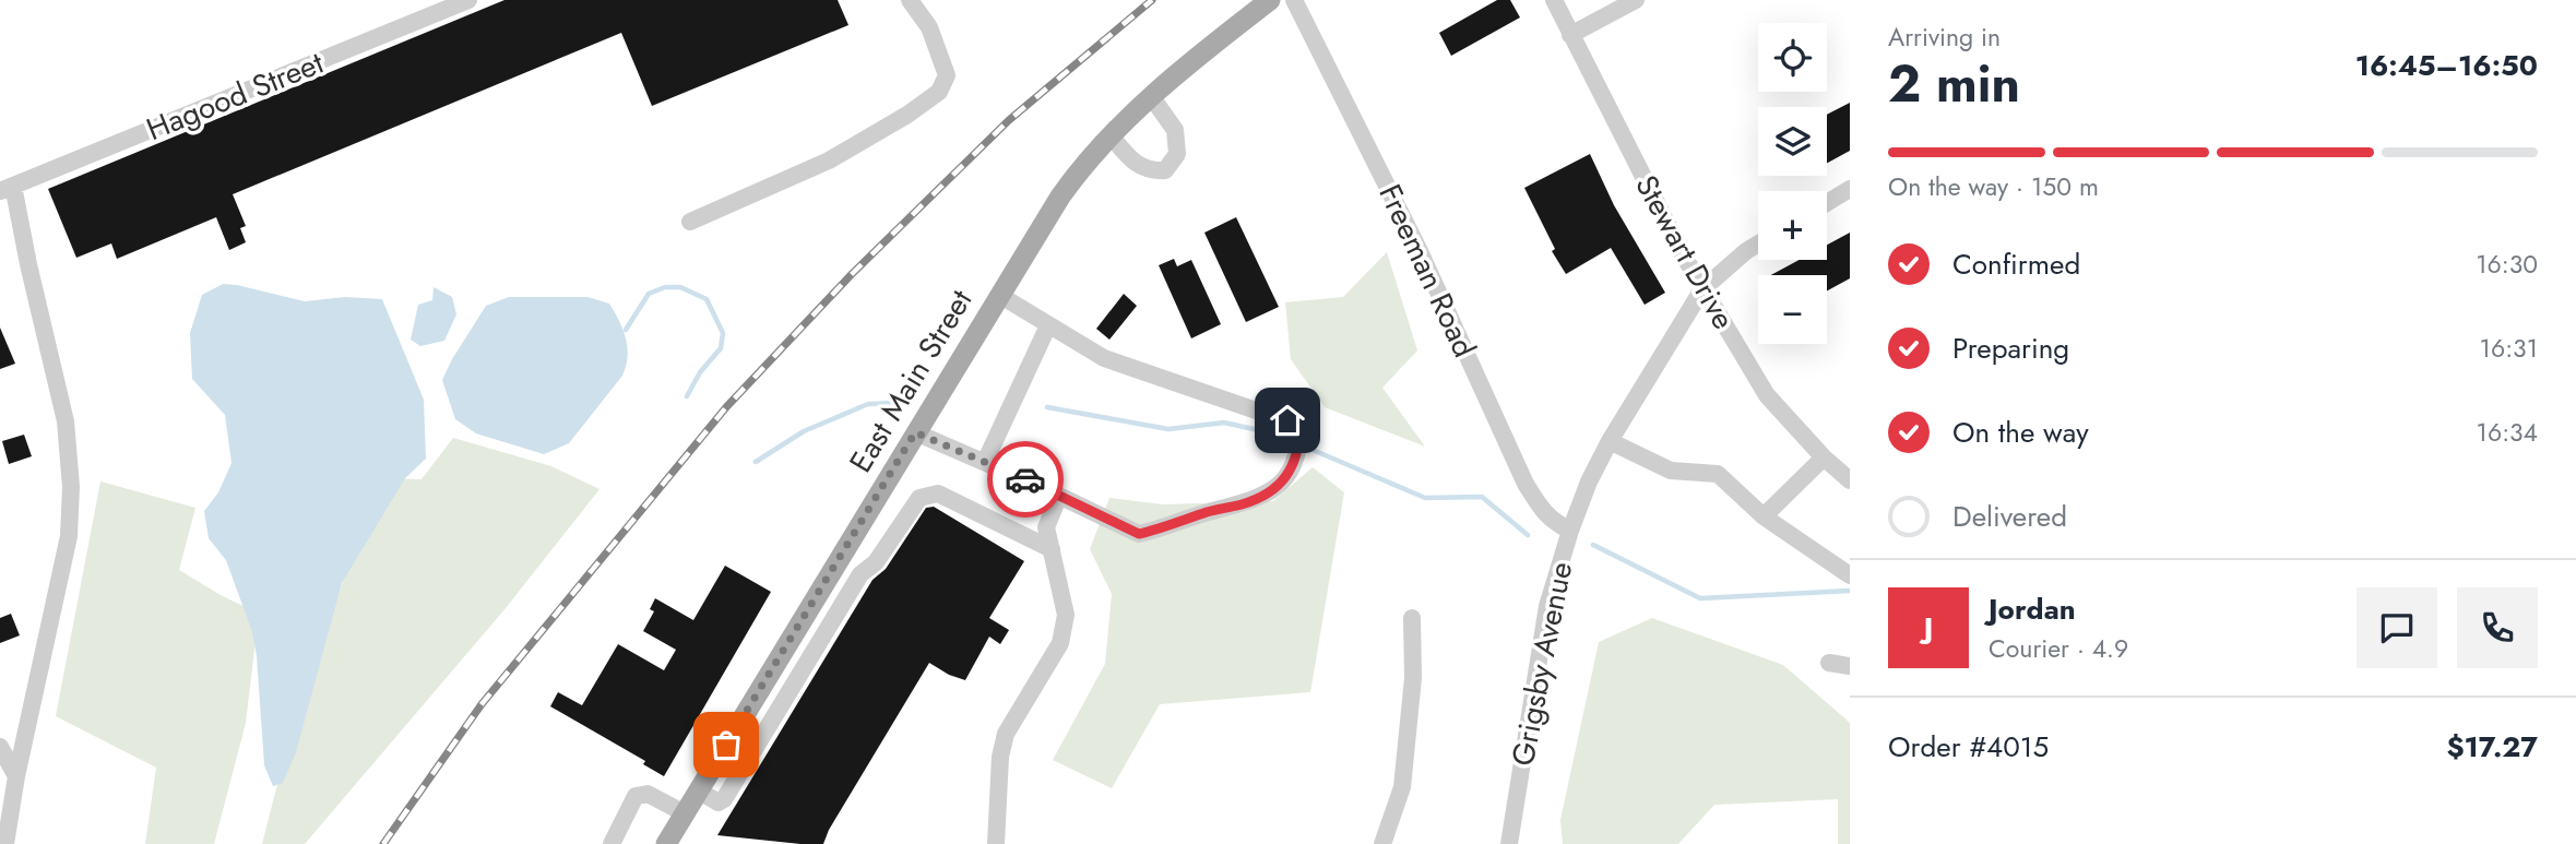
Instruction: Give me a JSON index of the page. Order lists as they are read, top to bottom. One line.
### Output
{"streets":{"main road":["East Main Street"],"street":["Hagood Street","Stewart Drive","Freeman Road","Grigsby Avenue"]},"crossings":[["Stewart Drive","Grigsby Avenue"],["Freeman Road","Grigsby Avenue"]],"page":{"heading":["2 min","Arriving in","16:45–16:50"],"panel":["Jordan","Courier · 4.9","Order #4015","$17.27"],"map_buttons":["+","−"],"bar":"On the way · 150 m","list":[["Confirmed","16:30"],["Preparing","16:31"],["On the way","16:34"],"Delivered"],"round":"J"}}
